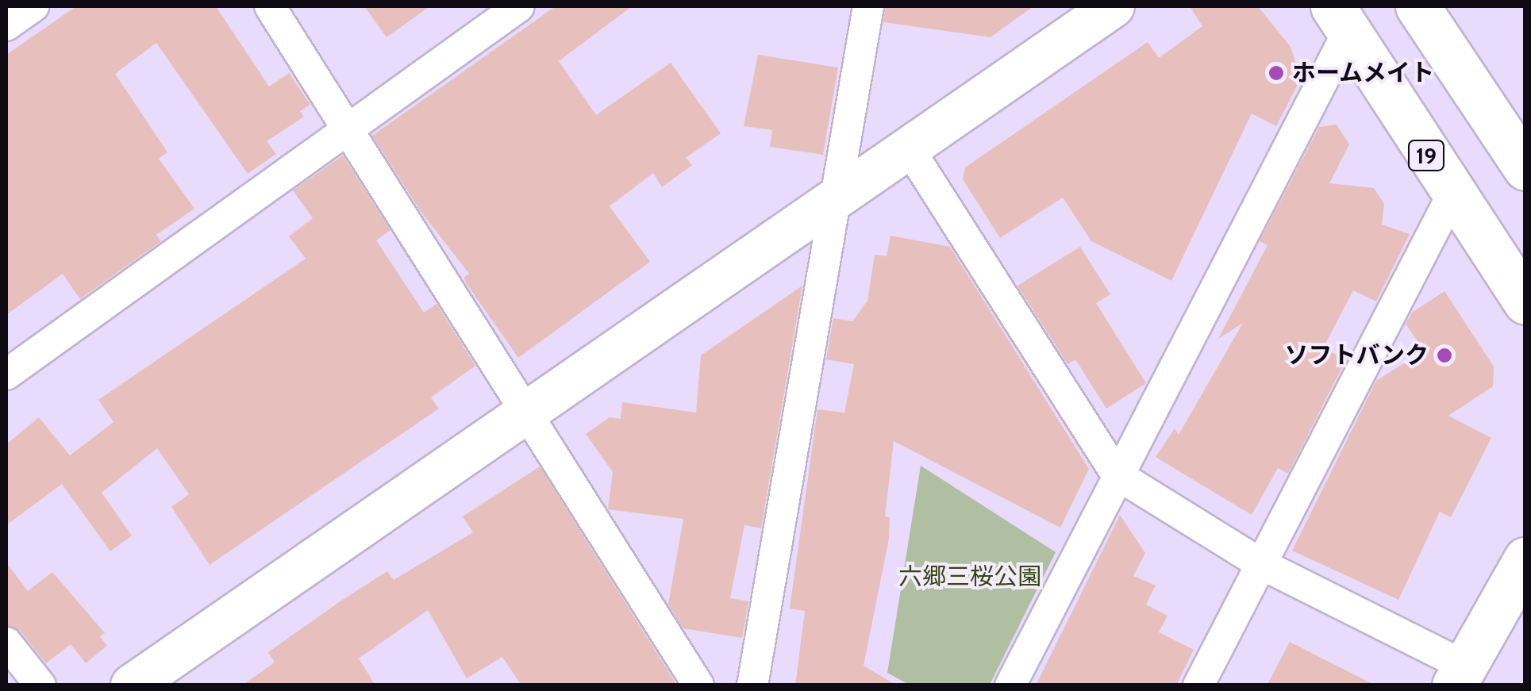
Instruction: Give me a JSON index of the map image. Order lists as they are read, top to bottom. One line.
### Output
{"streets":{"highway":["19"]},"parks":["六郷三桜公園"],"places":["ホームメイト","ソフトバンク"]}
